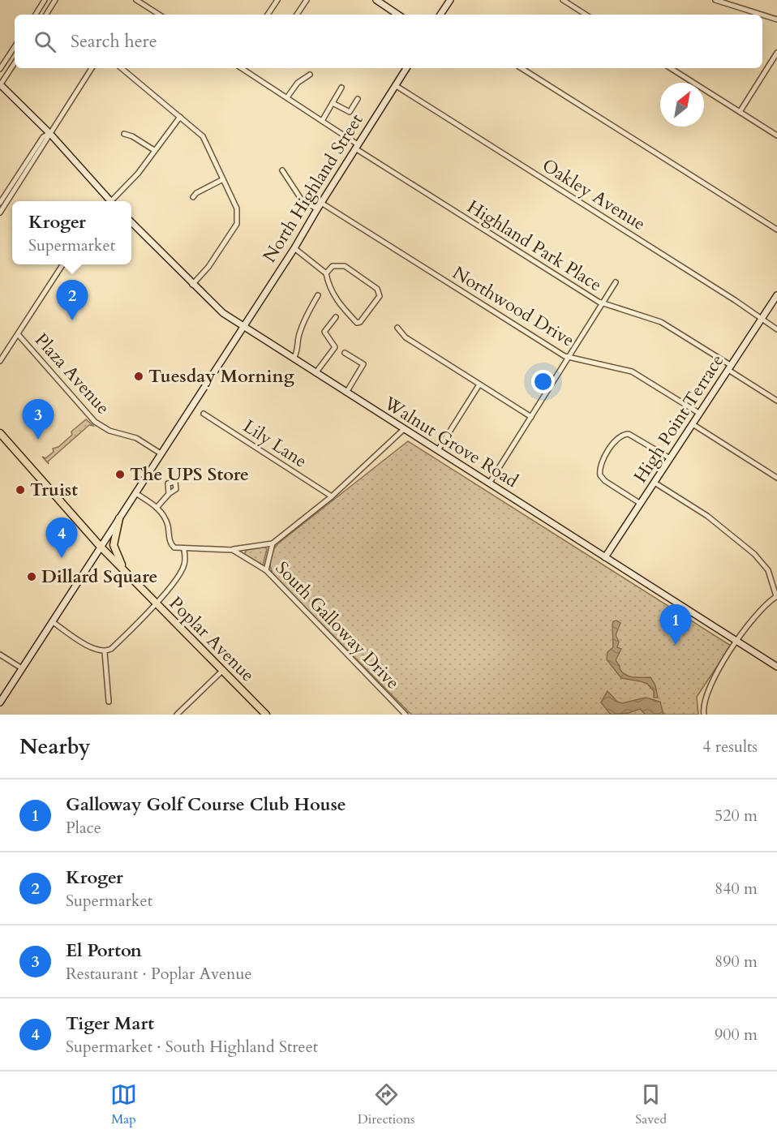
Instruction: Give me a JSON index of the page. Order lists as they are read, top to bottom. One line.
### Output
{"streets":{"main road":["North Highland Street","High Point Terrace","Walnut Grove Road","Poplar Avenue"],"street":["Oakley Avenue","Highland Park Place","Northwood Drive","Plaza Avenue","Lily Lane","South Galloway Drive"]},"crossings":[["North Highland Street","Oakley Avenue"],["North Highland Street","Highland Park Place"],["North Highland Street","Northwood Drive"],["North Highland Street","Plaza Avenue"],["North Highland Street","Walnut Grove Road"],["North Highland Street","Poplar Avenue"],["Oakley Avenue","High Point Terrace"],["Highland Park Place","High Point Terrace"],["Northwood Drive","High Point Terrace"],["High Point Terrace","Walnut Grove Road"]],"places":["Tuesday Morning","The UPS Store","Truist","Dillard Square"],"north":"top right","page":{"search":"Search here","popup":["Kroger","Supermarket"],"pins":["2","3","4","1"],"heading":["Nearby","4 results"],"list":[{"mark":"1","name":"Galloway Golf Course Club House","note":"Place","value":"520 m"},{"mark":"2","name":"Kroger","note":"Supermarket","value":"840 m"},{"mark":"3","name":"El Porton","note":"Restaurant · Poplar Avenue","value":"890 m"},{"mark":"4","name":"Tiger Mart","note":"Supermarket · South Highland Street","value":"900 m"}],"nav":["Map","Directions","Saved"]}}
